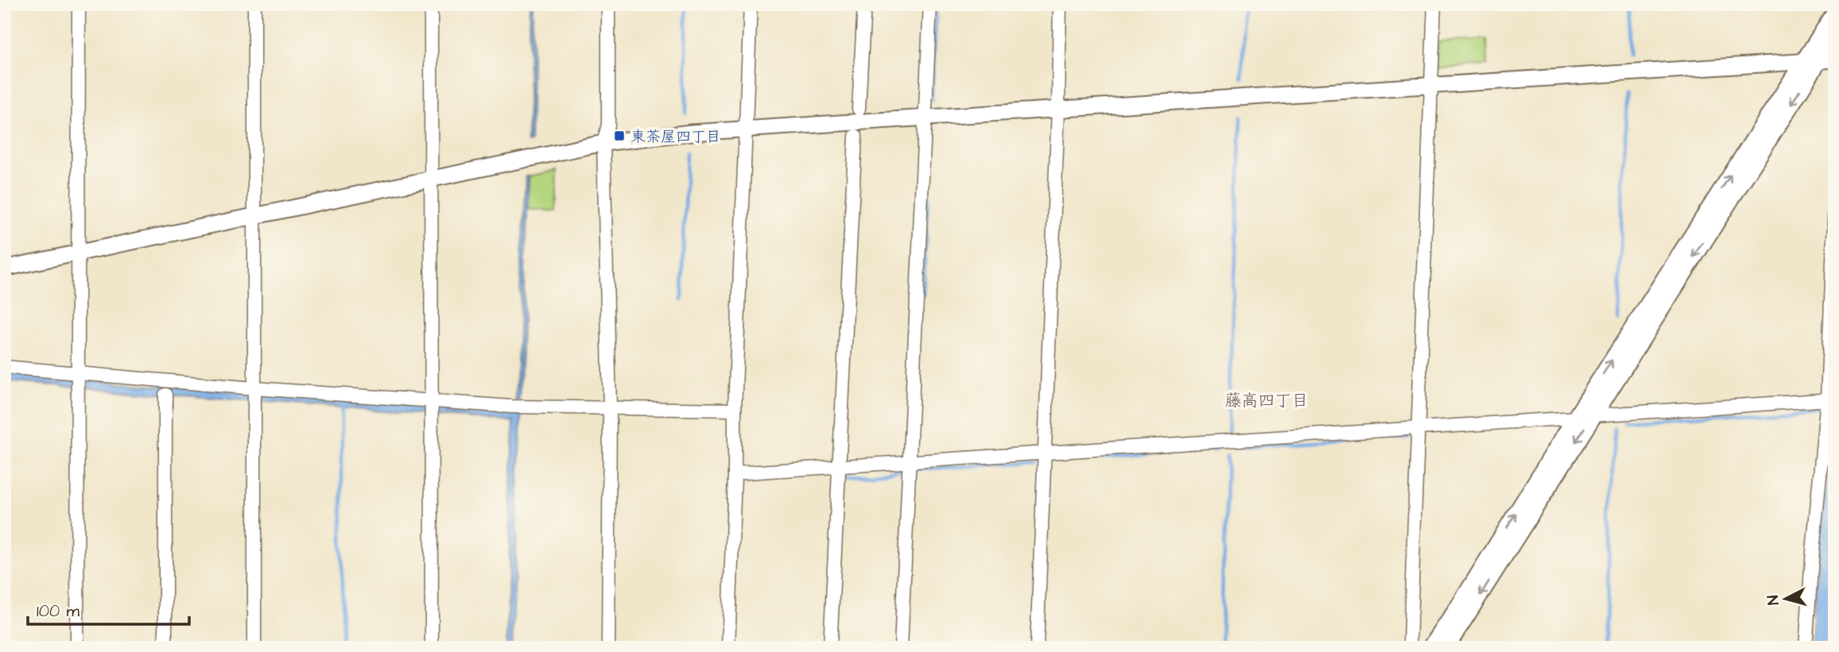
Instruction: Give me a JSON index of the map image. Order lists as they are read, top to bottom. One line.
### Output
{"districts":["藤高四丁目"],"places":{"transit":["東茶屋四丁目"]},"scale_bar":"100 m","north":"left"}
